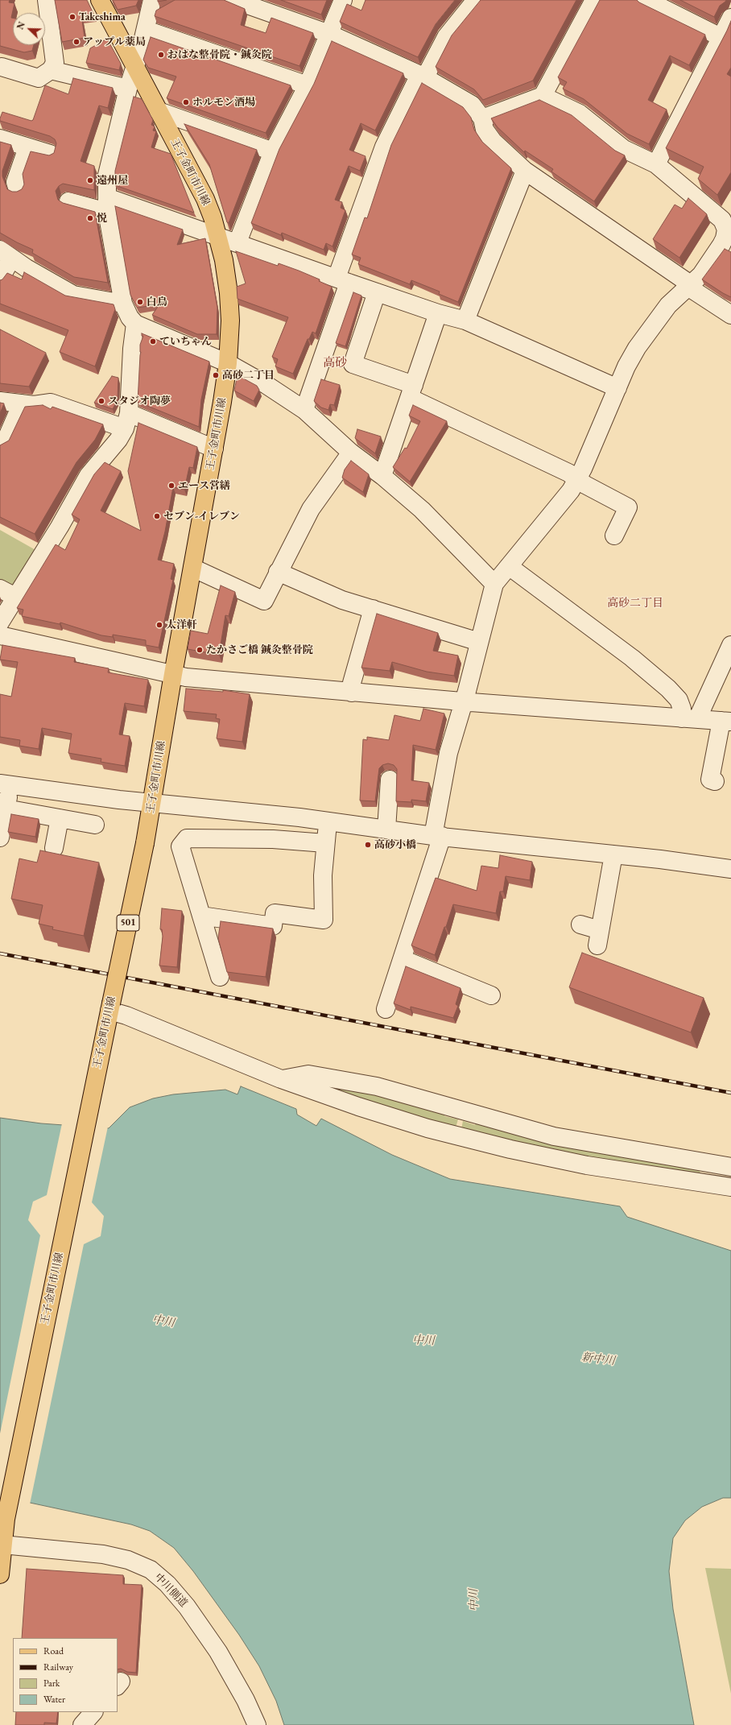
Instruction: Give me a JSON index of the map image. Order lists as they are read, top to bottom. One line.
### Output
{"streets":{"main road":["王子金町市川線","501"],"street":["中川側道"]},"crossings":[["王子金町市川線","中川側道"]],"districts":["高砂","高砂二丁目"],"water":["中川","新中川"],"places":["Takeshima","アップル薬局","おはな整骨院・鍼灸院","ホルモン酒場","遠州屋","悦","白鳥","ていちゃん","高砂二丁目","スタジオ陶夢","エース営繕","セブン-イレブン","太洋軒","たかさご橋 鍼灸整骨院","高砂小橋"],"legend":["Road","Railway","Park","Water"],"north":"top left"}
